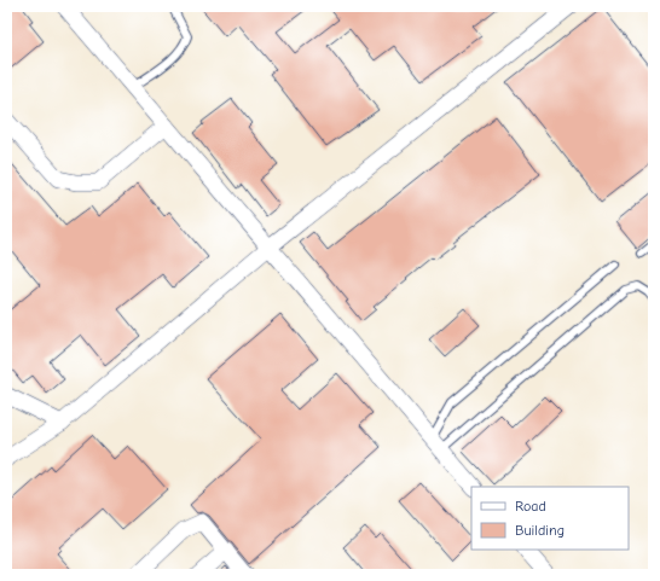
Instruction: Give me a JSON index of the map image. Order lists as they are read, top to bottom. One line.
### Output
{"legend":["Road","Building"]}
